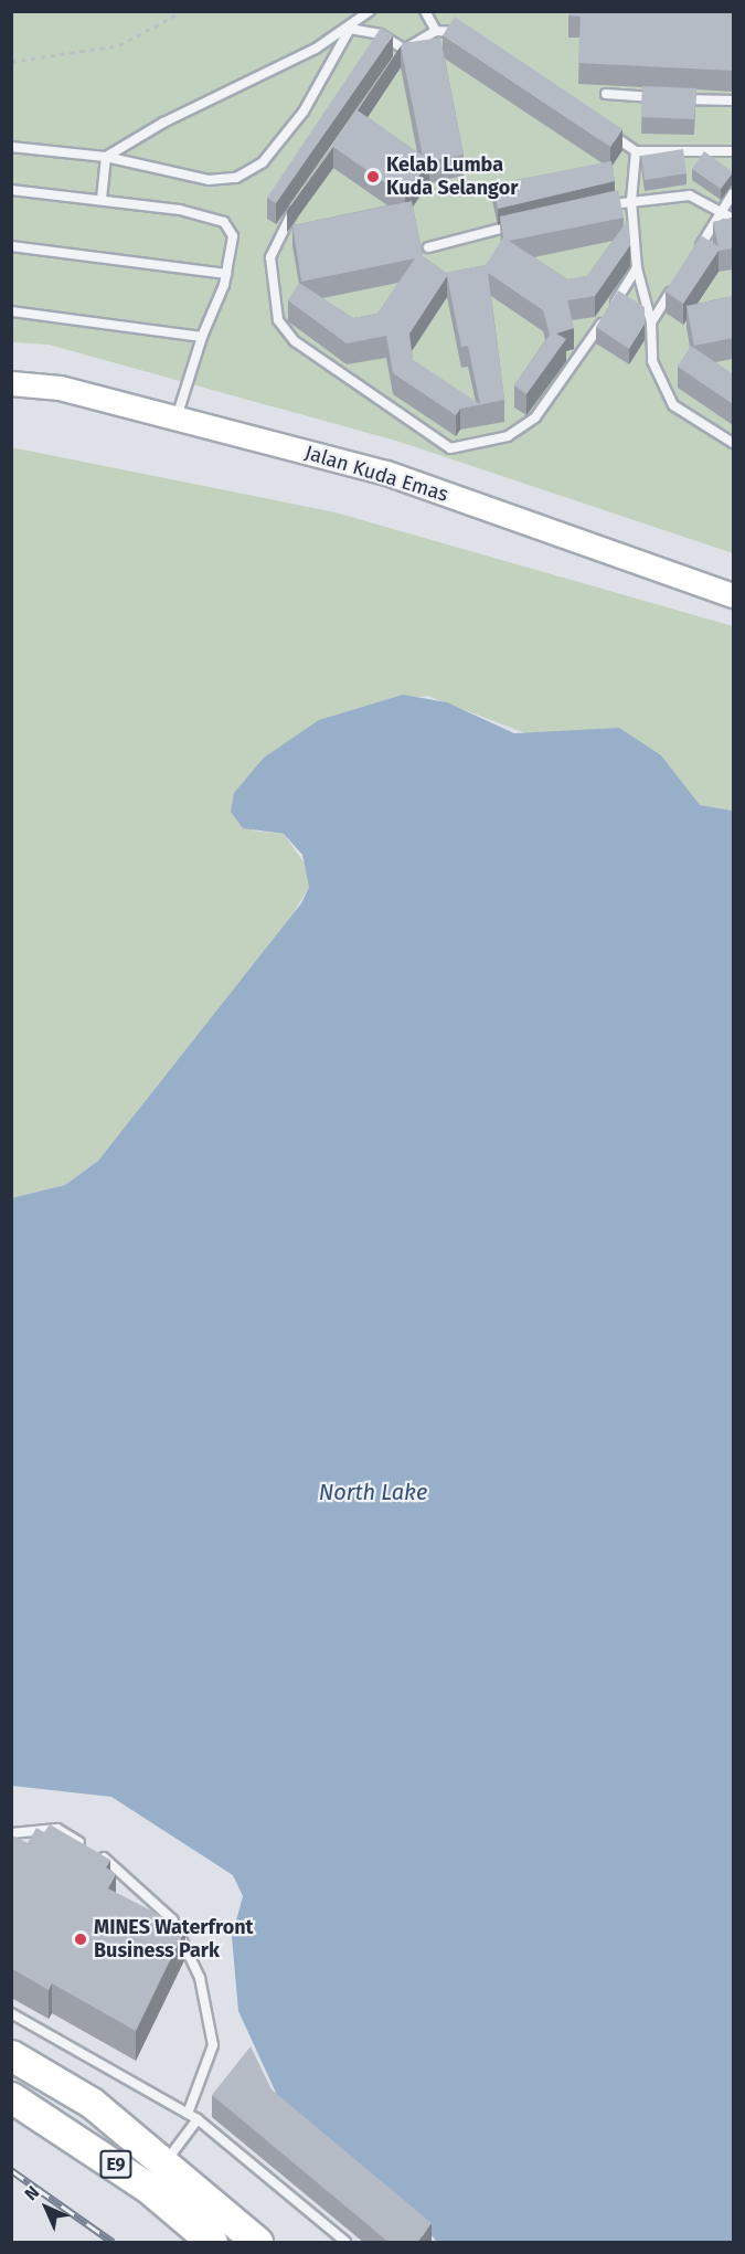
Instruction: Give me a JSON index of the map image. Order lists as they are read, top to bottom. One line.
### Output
{"streets":{"highway":["E9"],"street":["Jalan Kuda Emas"]},"water":["North Lake"],"places":["Kelab Lumba Kuda Selangor","MINES Waterfront Business Park"],"north":"top left"}
